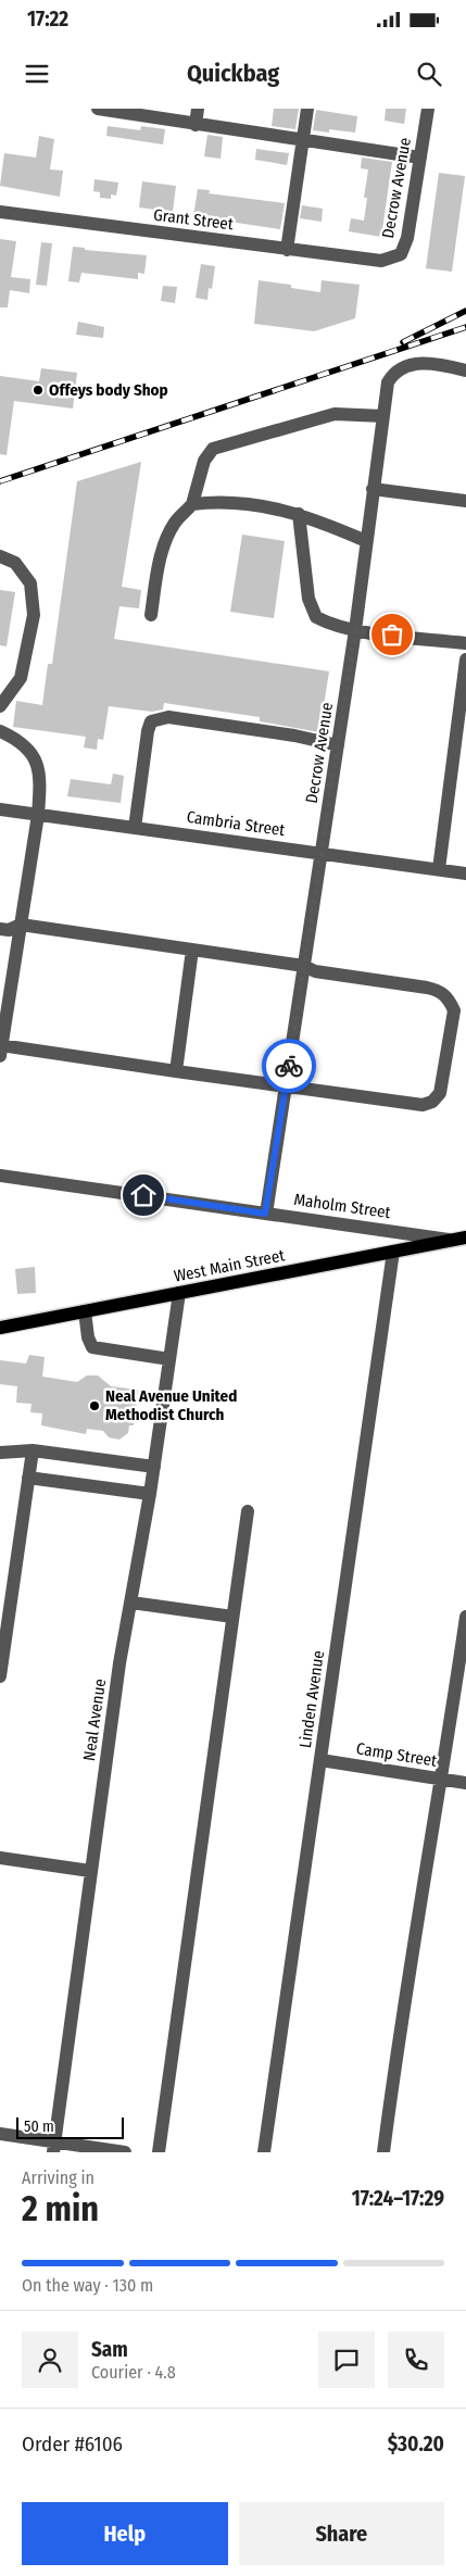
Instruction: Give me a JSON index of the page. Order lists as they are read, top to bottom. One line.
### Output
{"streets":{"main road":["West Main Street"],"street":["Decrow Avenue","Grant Street","Cambria Street","Maholm Street","Linden Avenue","Neal Avenue","Camp Street"]},"crossings":[["Decrow Avenue","Grant Street"],["Decrow Avenue","Cambria Street"],["Decrow Avenue","Maholm Street"],["Maholm Street","West Main Street"],["West Main Street","Linden Avenue"],["West Main Street","Neal Avenue"],["Linden Avenue","Camp Street"]],"places":["Offeys body Shop","Neal Avenue United Methodist Church"],"scale_bar":"50 m","page":{"status":"17:22","header":"Quickbag","scale":"50 m","heading":["2 min","Arriving in","17:24–17:29"],"panel":["Sam","Courier · 4.8","Order #6106","$30.20"],"bar":"On the way · 130 m","buttons":["Help","Share"]}}
